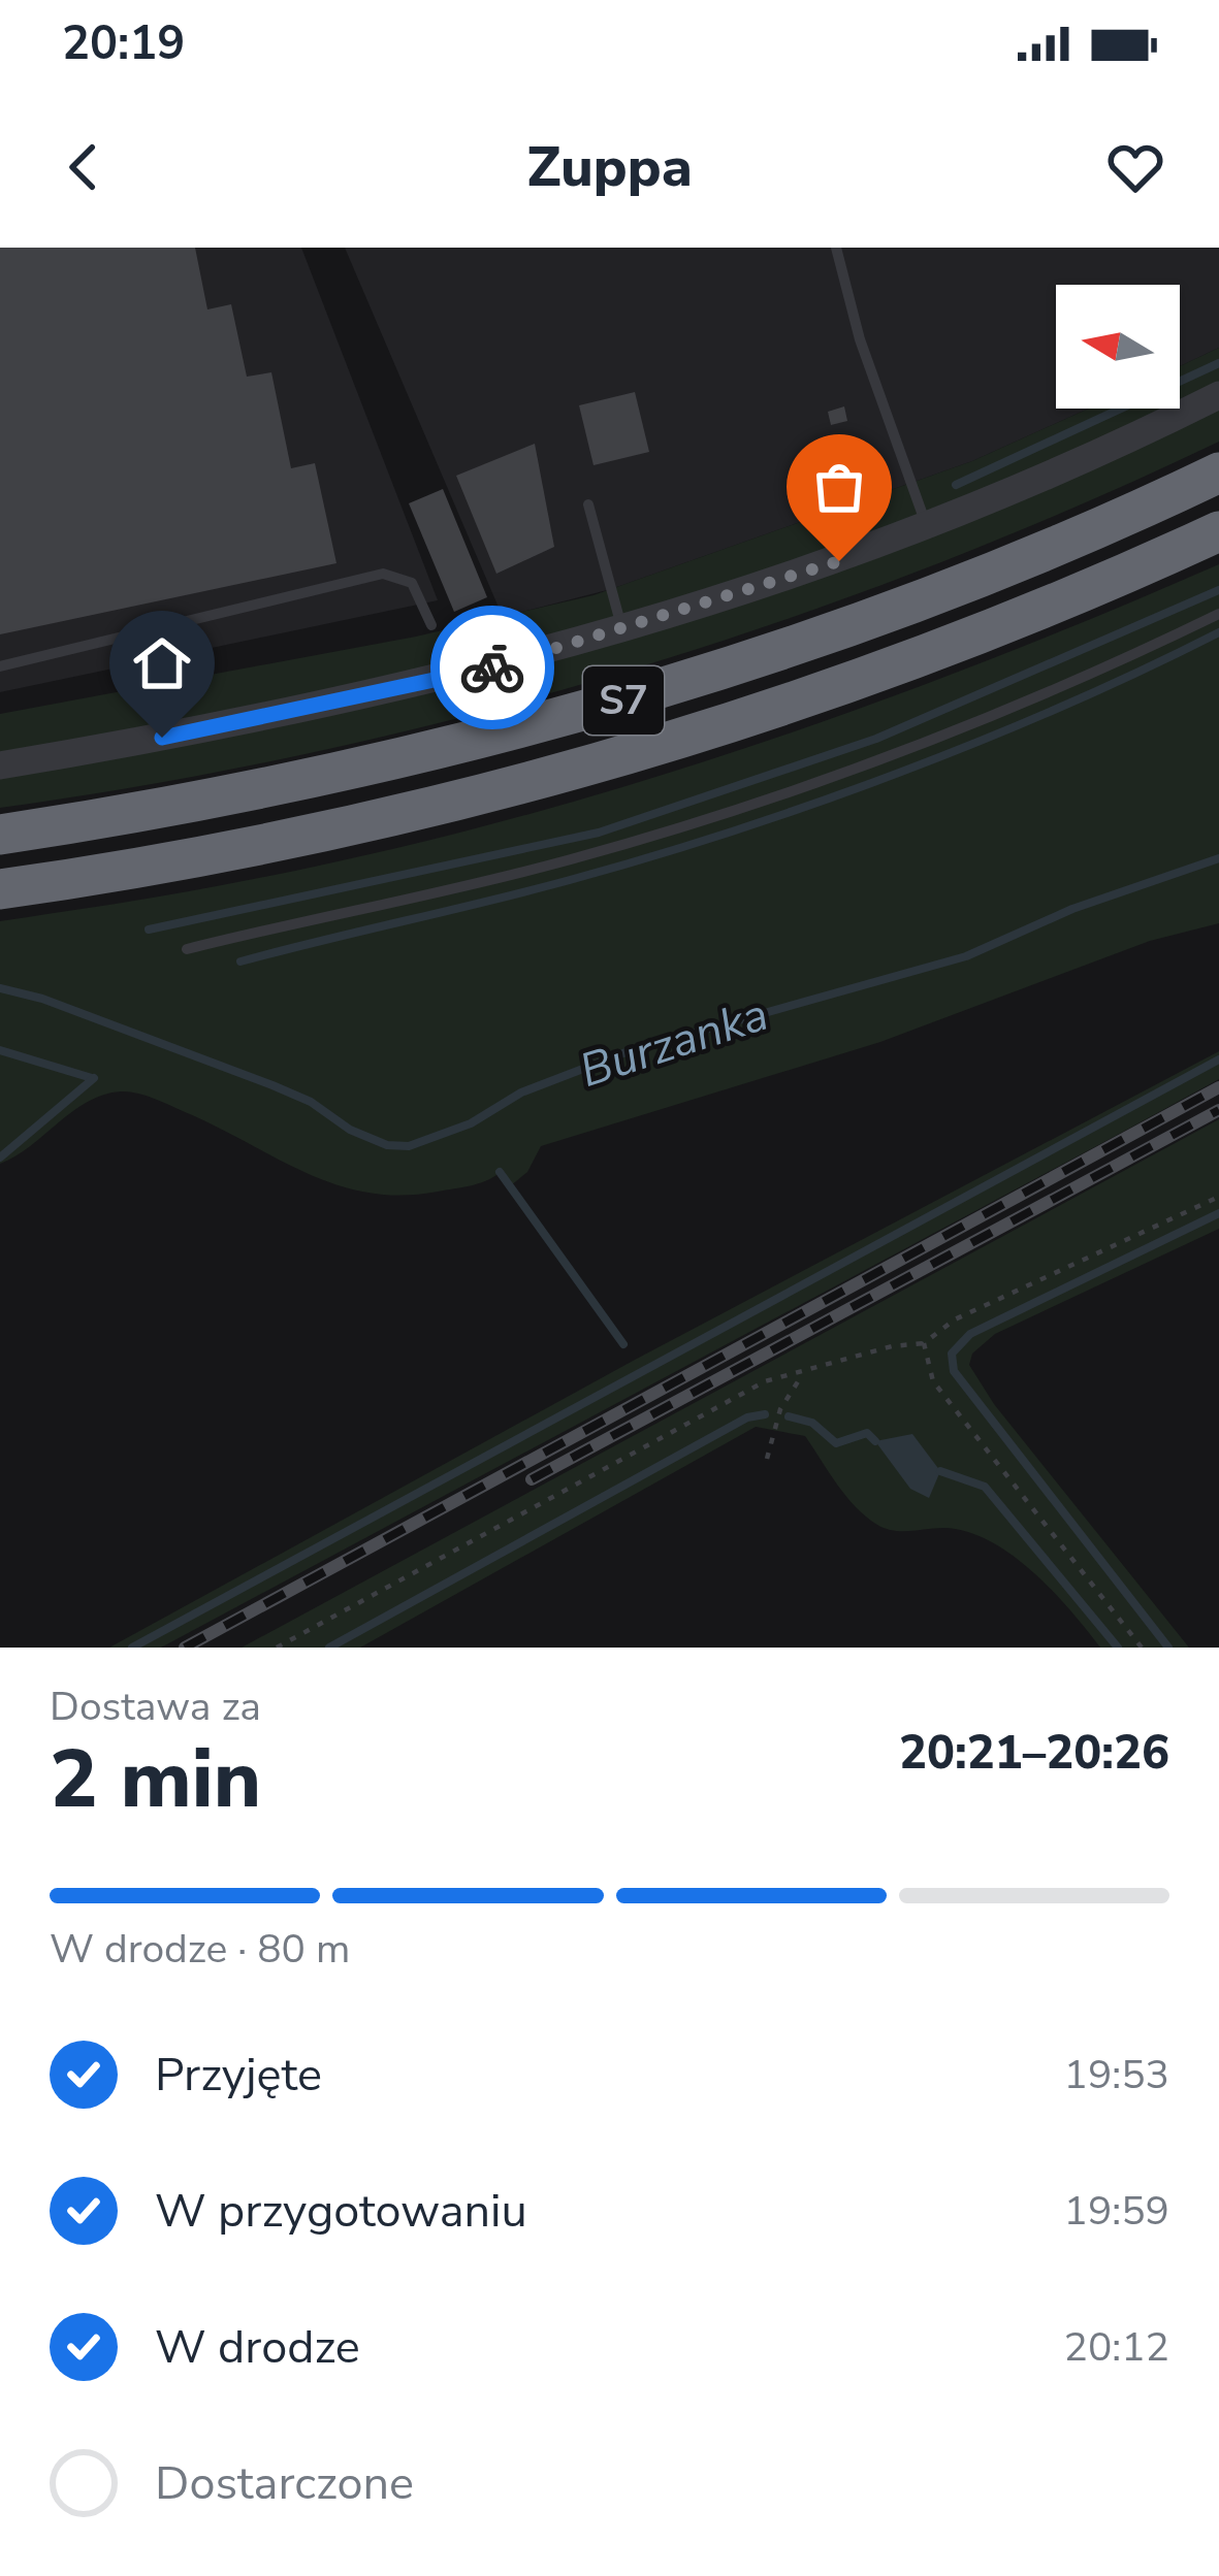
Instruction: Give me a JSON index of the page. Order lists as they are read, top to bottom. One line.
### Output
{"streets":{"highway":["S7"]},"water":["Burzanka"],"north":"left","page":{"status":"20:19","header":"Zuppa","heading":["2 min","Dostawa za","20:21–20:26"],"bar":"W drodze · 80 m","list":[["Przyjęte","19:53"],["W przygotowaniu","19:59"],["W drodze","20:12"],"Dostarczone"]}}
